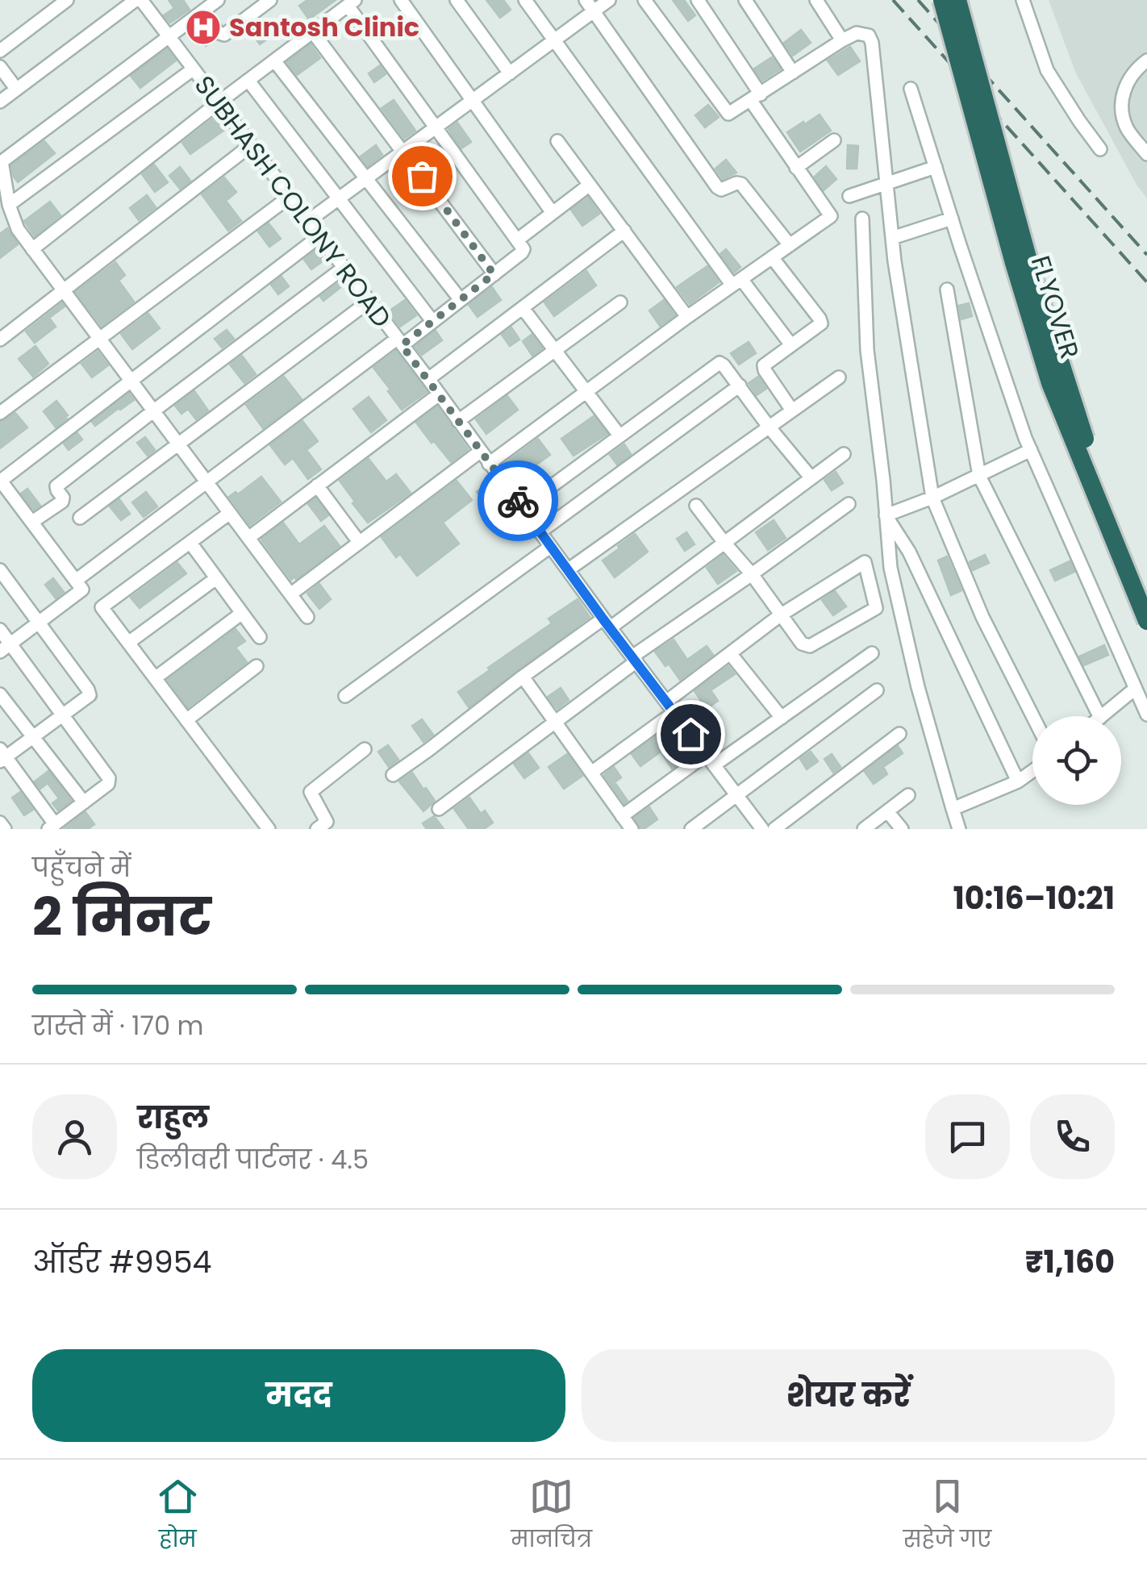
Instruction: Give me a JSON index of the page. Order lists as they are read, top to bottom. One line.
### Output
{"streets":{"highway":["FLYOVER"],"street":["SUBHASH COLONY ROAD"]},"places":{"hospital":["Santosh Clinic"]},"page":{"heading":["2 मिनट","पहुँचने में","10:16–10:21"],"panel":["राहुल","डिलीवरी पार्टनर · 4.5","ऑर्डर #9954","₹1,160"],"bar":"रास्ते में · 170 m","buttons":["मदद","शेयर करें"],"tabs":["होम","मानचित्र","सहेजे गए"]}}
